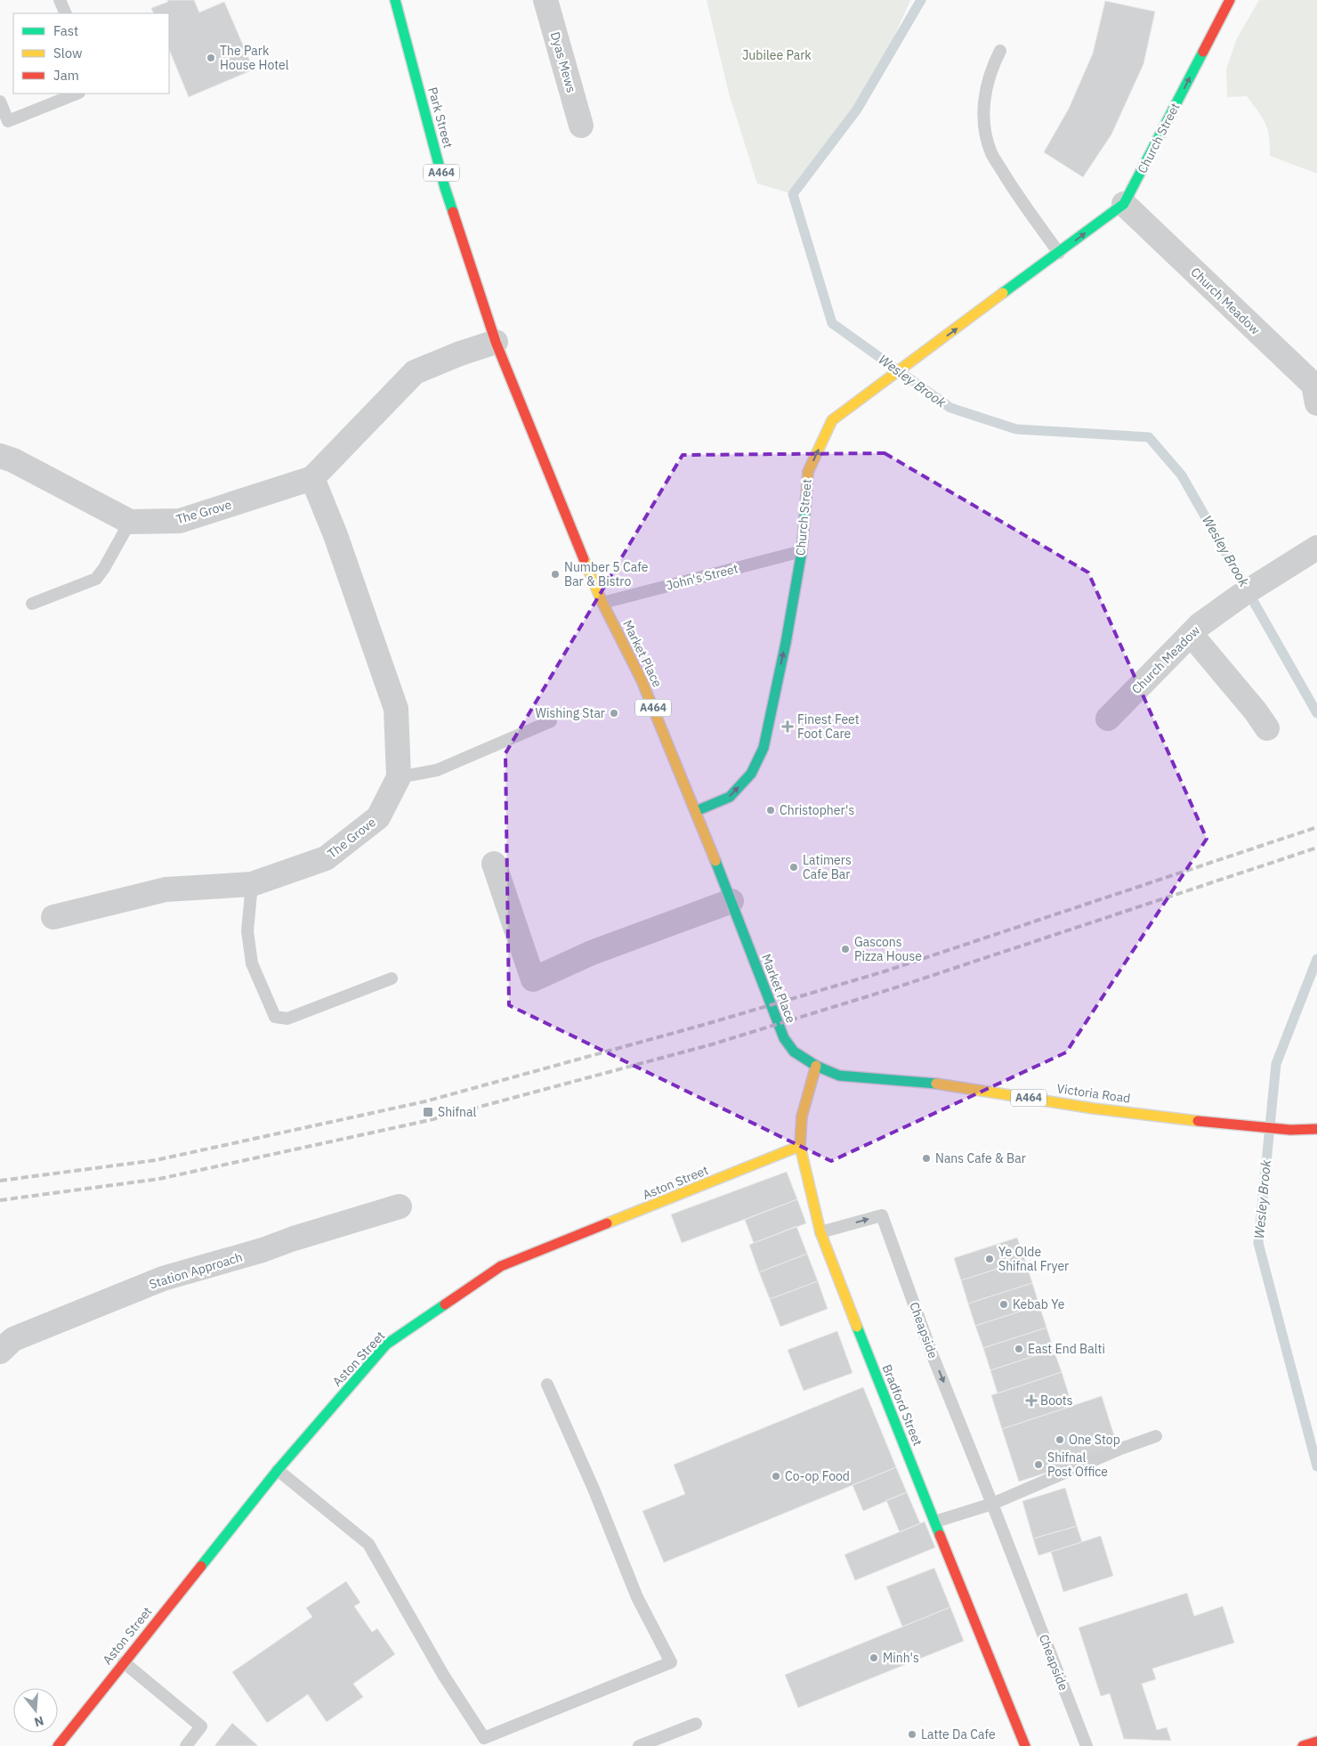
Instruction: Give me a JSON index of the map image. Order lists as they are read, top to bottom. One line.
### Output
{"streets":{"street":["Dyas Mews","Park Street","Church Street","A464","Church Meadow","The Grove","Market Place","Victoria Road","Aston Street","Station Approach","Bradford Street"],"lane":["John's Street","Cheapside"]},"crossings":[["Park Street","The Grove"],["Park Street","Market Place"],["Church Street","Church Meadow"],["Church Street","John's Street"],["Church Street","Market Place"],["The Grove","Market Place"],["John's Street","Market Place"],["Market Place","Victoria Road"],["Market Place","Bradford Street"],["Victoria Road","Bradford Street"],["Aston Street","Bradford Street"],["Cheapside","Bradford Street"]],"one_way":["Church Street","Cheapside"],"water":["Wesley Brook"],"parks":["Jubilee Park"],"places":{"other":["The Park House Hotel","Number 5 Cafe Bar & Bistro","Wishing Star","Christopher's","Latimers Cafe Bar","Gascons Pizza House","Nans Cafe & Bar","Ye Olde Shifnal Fryer","Kebab Ye","East End Balti","One Stop","Shifnal Post Office","Co-op Food","Minh's","Latte Da Cafe"],"health":["Finest Feet Foot Care","Boots"],"transit":["Shifnal"]},"legend":["Fast","Slow","Jam"],"north":"bottom"}
